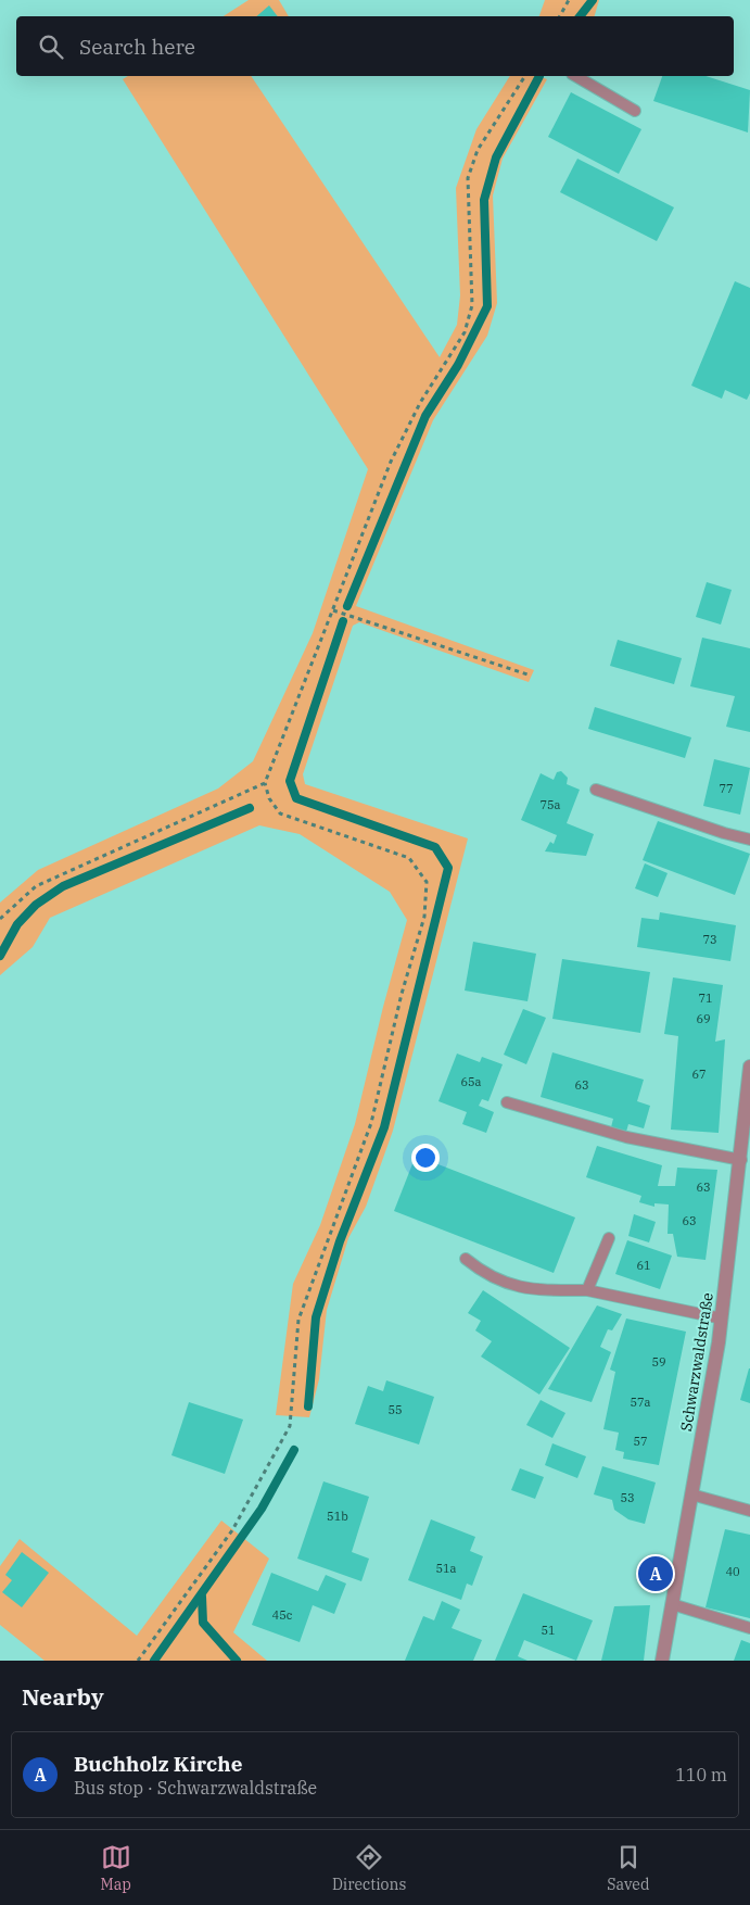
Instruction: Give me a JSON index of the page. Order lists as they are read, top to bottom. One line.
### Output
{"streets":{"street":["Schwarzwaldstraße"]},"house_numbers":["77","75a","73","71","69","67","65a","63","63","63","61","59","57a","55","57","53","51b","51a","40","45c","51"],"page":{"search":"Search here","pins":"A","heading":"Nearby","list":[{"mark":"A","name":"Buchholz Kirche","note":"Bus stop · Schwarzwaldstraße","value":"110 m"}],"nav":["Map","Directions","Saved"]}}
